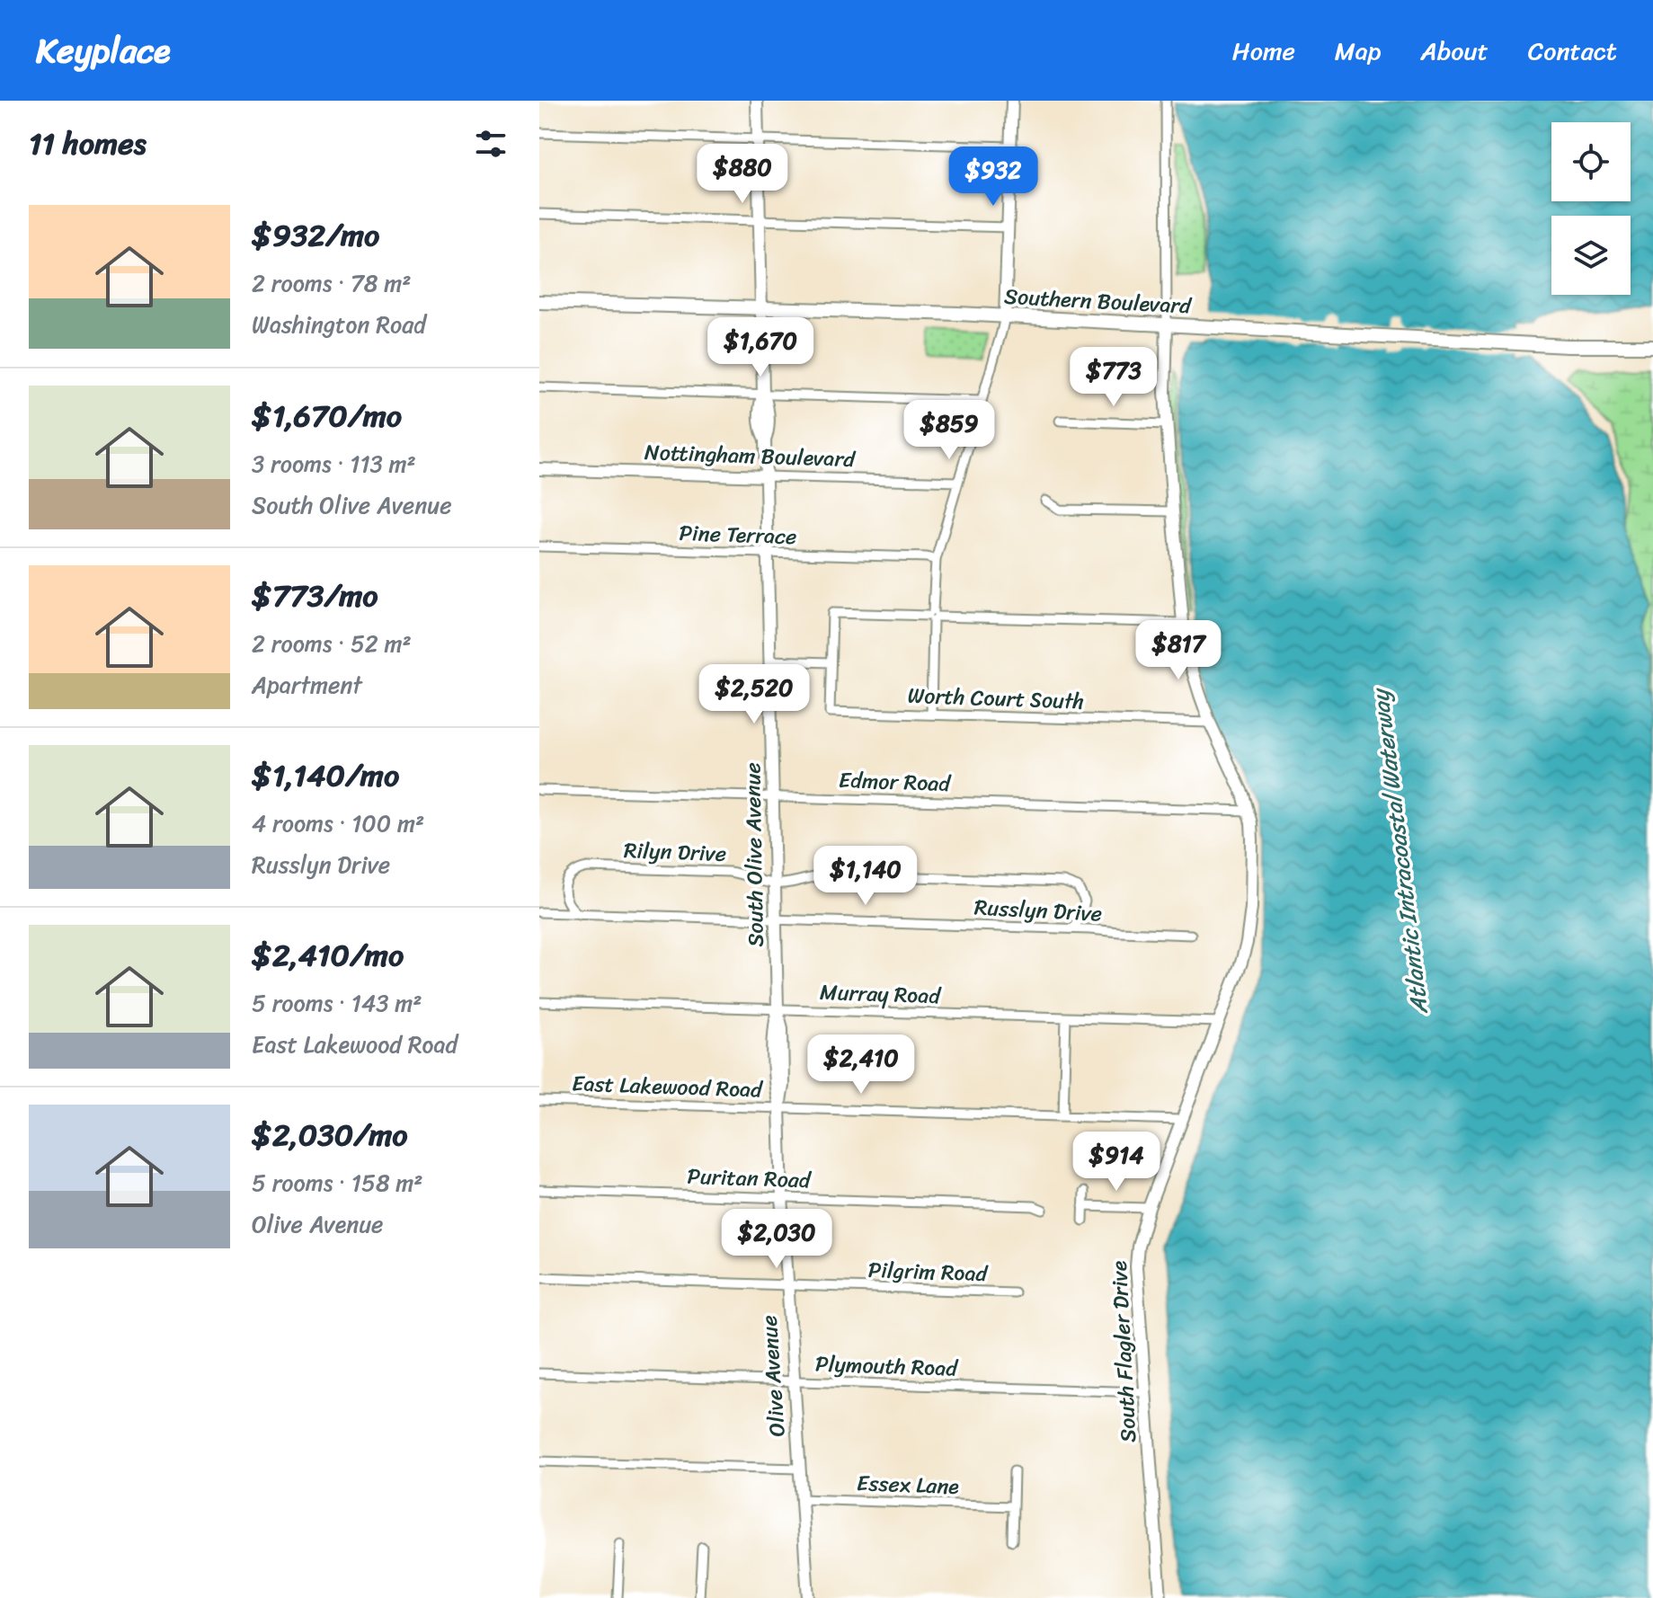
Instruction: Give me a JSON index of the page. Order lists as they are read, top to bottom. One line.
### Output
{"streets":{"main road":["Southern Boulevard"],"street":["Nottingham Boulevard","Pine Terrace","Worth Court South","Edmor Road","Rilyn Drive","South Olive Avenue","Russlyn Drive","Murray Road","East Lakewood Road","Puritan Road","Pilgrim Road","South Flagler Drive","Plymouth Road","Olive Avenue","Essex Lane"]},"crossings":[["Southern Boulevard","South Olive Avenue"],["Southern Boulevard","South Flagler Drive"],["Nottingham Boulevard","South Olive Avenue"],["Pine Terrace","South Olive Avenue"],["Worth Court South","South Flagler Drive"],["Edmor Road","South Olive Avenue"],["Edmor Road","South Flagler Drive"],["Rilyn Drive","South Olive Avenue"],["Rilyn Drive","Russlyn Drive"],["South Olive Avenue","Russlyn Drive"],["South Olive Avenue","Murray Road"],["South Olive Avenue","Olive Avenue"],["Murray Road","South Flagler Drive"],["Murray Road","Olive Avenue"],["East Lakewood Road","South Flagler Drive"],["East Lakewood Road","Olive Avenue"],["Puritan Road","Olive Avenue"],["Pilgrim Road","Olive Avenue"],["South Flagler Drive","Plymouth Road"],["Plymouth Road","Olive Avenue"],["Olive Avenue","Essex Lane"]],"water":["Atlantic Intracoastal Waterway"],"page":{"header":"Keyplace","nav":["Home","Map","About","Contact"],"heading":"11 homes","price":["$880","$932","$1,670","$773","$859","$817","$2,520","$1,140","$2,410","$914","$2,030"],"list":[{"name":"$932/mo","note":"2 rooms · 78 m² · Washington Road"},{"name":"$1,670/mo","note":"3 rooms · 113 m² · South Olive Avenue"},{"name":"$773/mo","note":"2 rooms · 52 m² · Apartment"},{"name":"$1,140/mo","note":"4 rooms · 100 m² · Russlyn Drive"},{"name":"$2,410/mo","note":"5 rooms · 143 m² · East Lakewood Road"},{"name":"$2,030/mo","note":"5 rooms · 158 m² · Olive Avenue"}]}}
